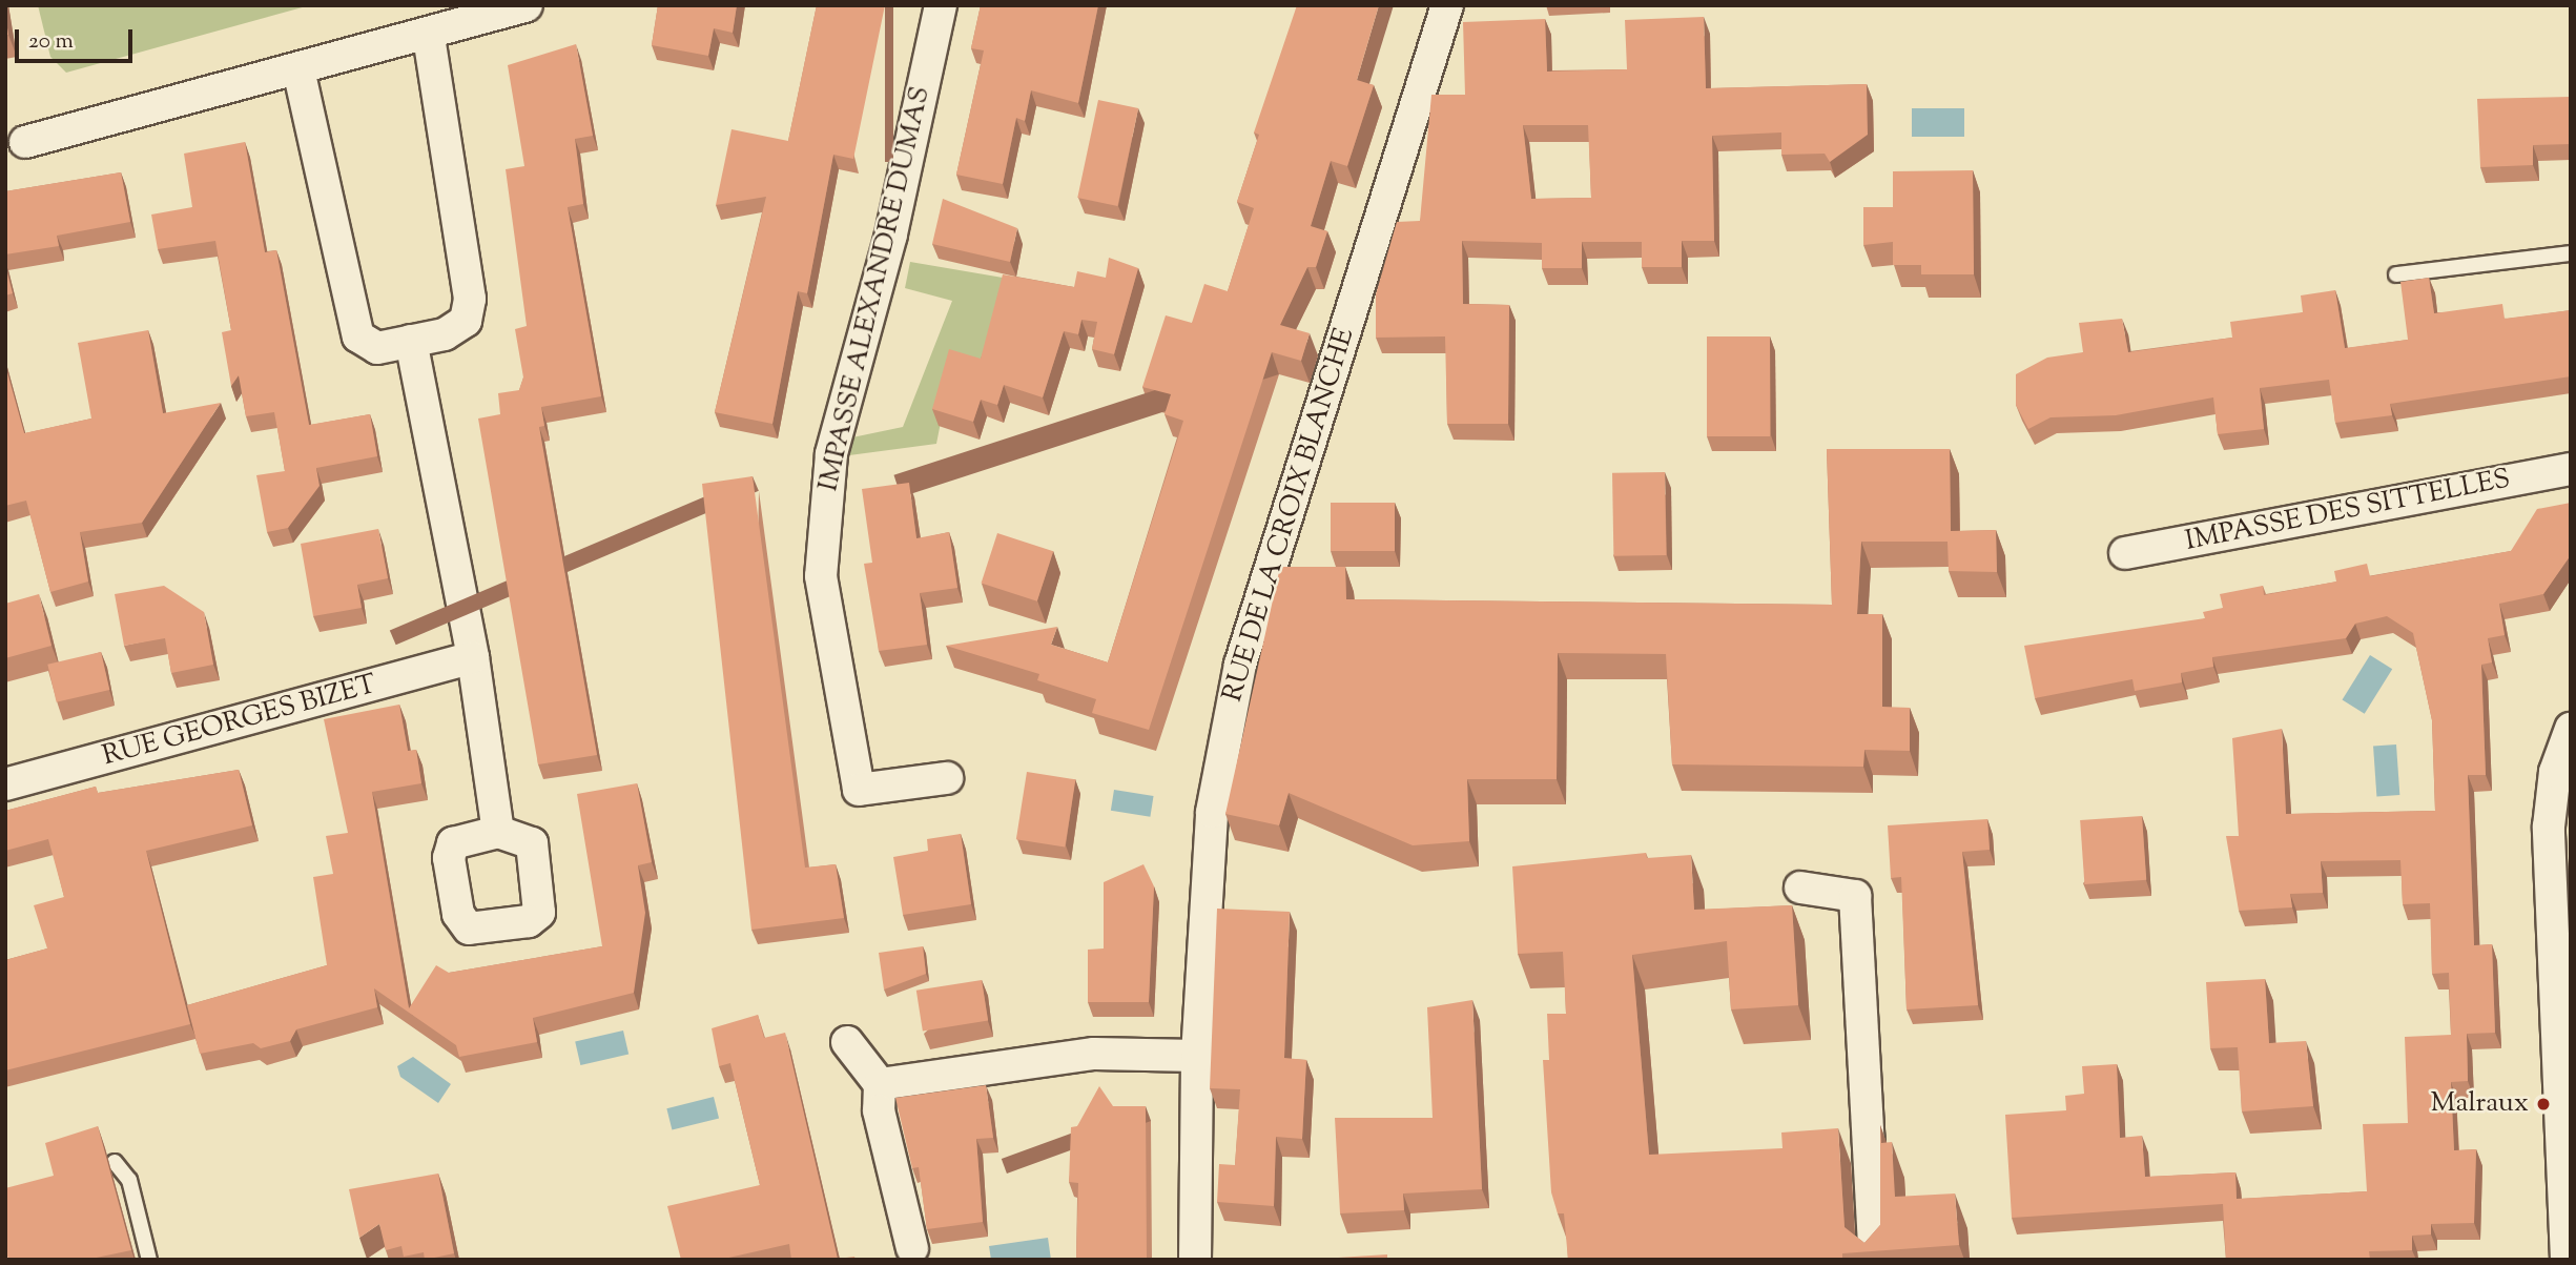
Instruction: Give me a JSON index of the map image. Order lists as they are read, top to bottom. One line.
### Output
{"streets":{"street":["IMPASSE ALEXANDRE DUMAS","IMPASSE DES SITTELLES","RUE DE LA CROIX BLANCHE","RUE GEORGES BIZET"]},"places":["Malraux"],"scale_bar":"20 m"}
